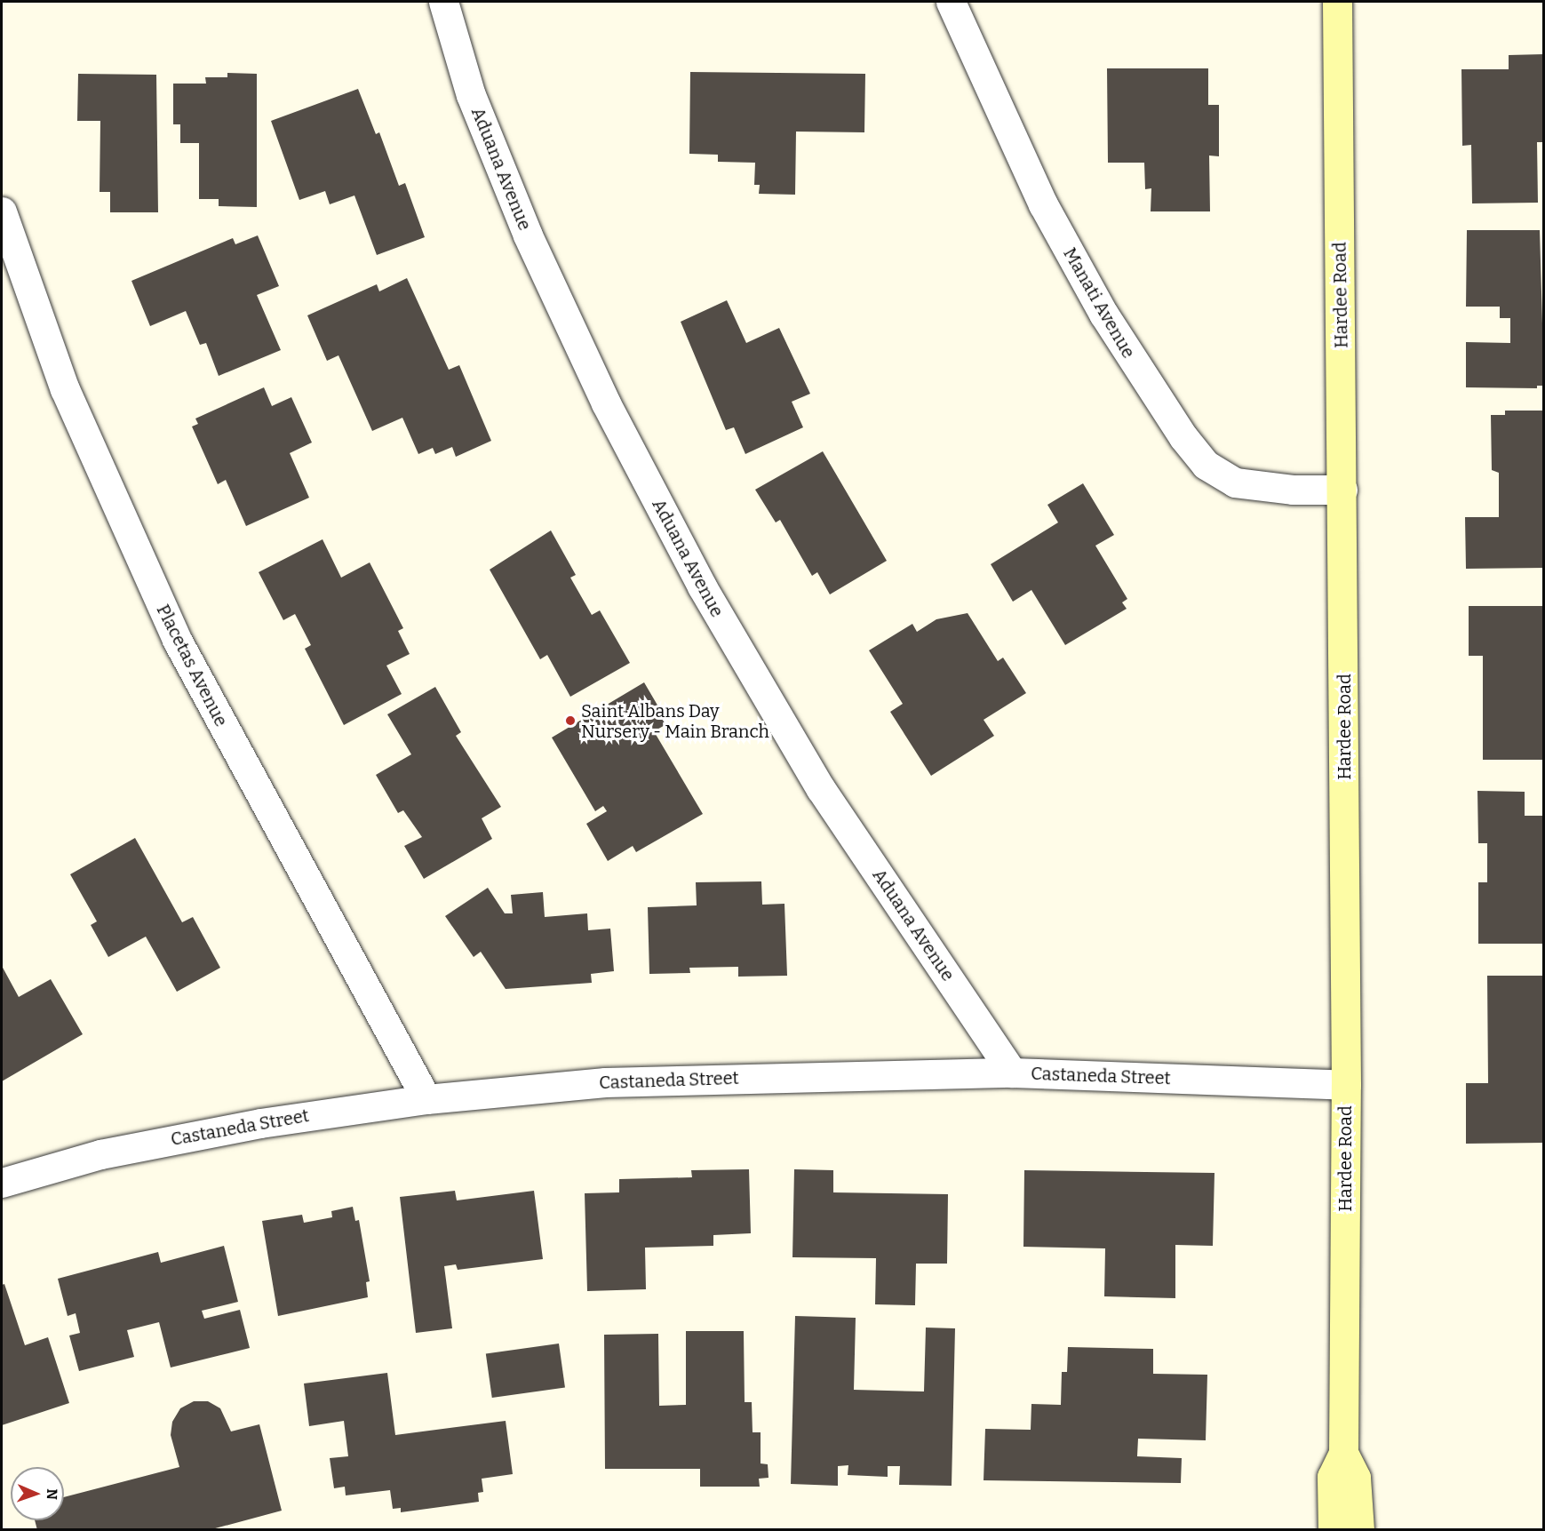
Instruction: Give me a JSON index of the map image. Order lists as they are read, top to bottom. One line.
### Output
{"streets":{"street":["Aduana Avenue","Hardee Road","Manati Avenue","Placetas Avenue","Castaneda Street"]},"crossings":[["Aduana Avenue","Castaneda Street"],["Hardee Road","Manati Avenue"],["Hardee Road","Castaneda Street"],["Placetas Avenue","Castaneda Street"]],"places":["Saint Albans Day Nursery - Main Branch"],"north":"right"}
